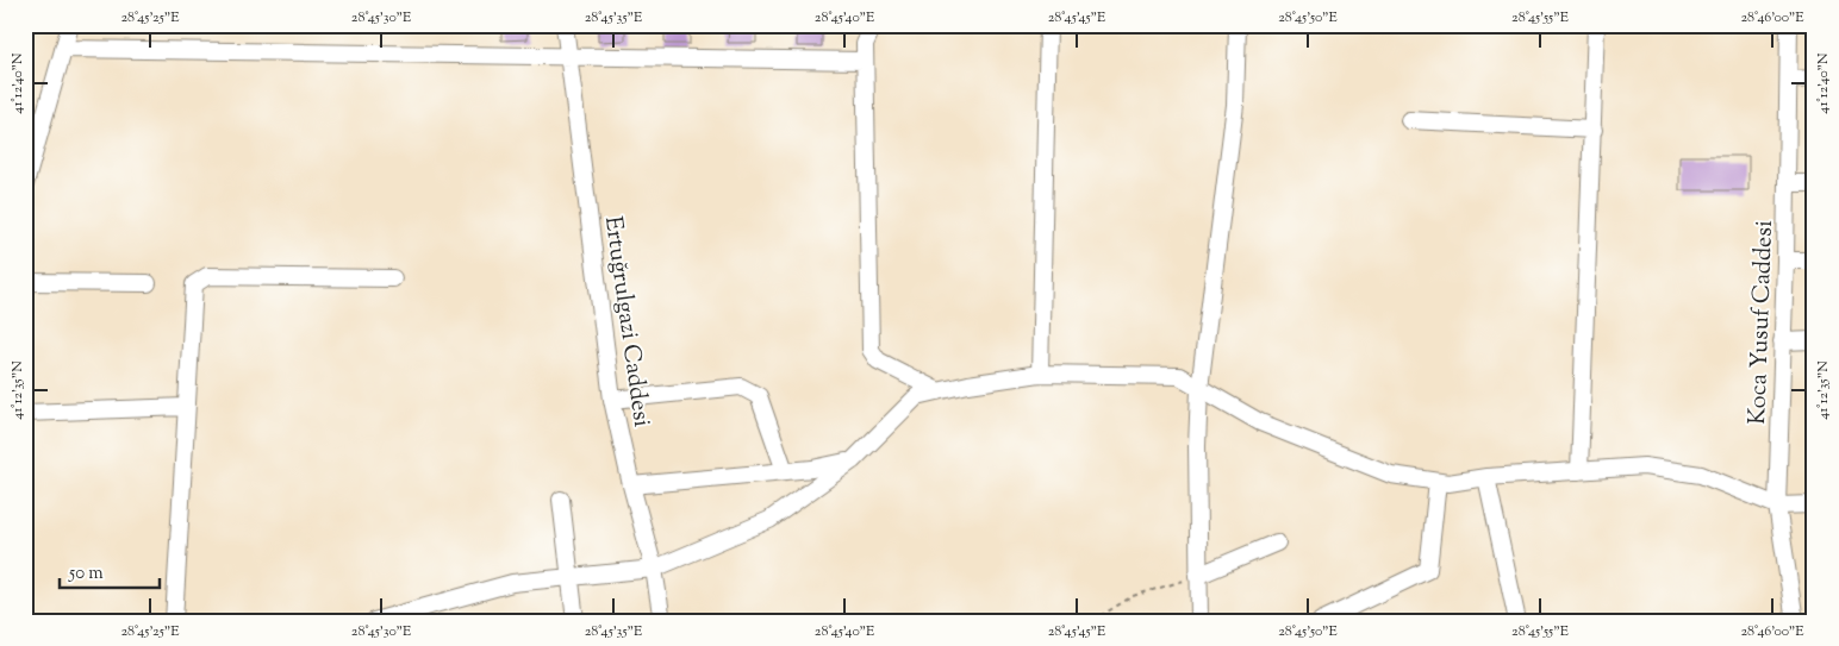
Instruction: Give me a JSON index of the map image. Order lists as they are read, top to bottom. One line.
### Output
{"streets":{"street":["Ertuğrulgazi Caddesi","Koca Yusuf Caddesi"]},"scale_bar":"50 m","coordinates":["28°45'25\"E","28°45'30\"E","28°45'35\"E","28°45'40\"E","28°45'45\"E","28°45'50\"E","28°45'55\"E","28°46'00\"E","41°12'40\"N","41°12'35\"N"]}
